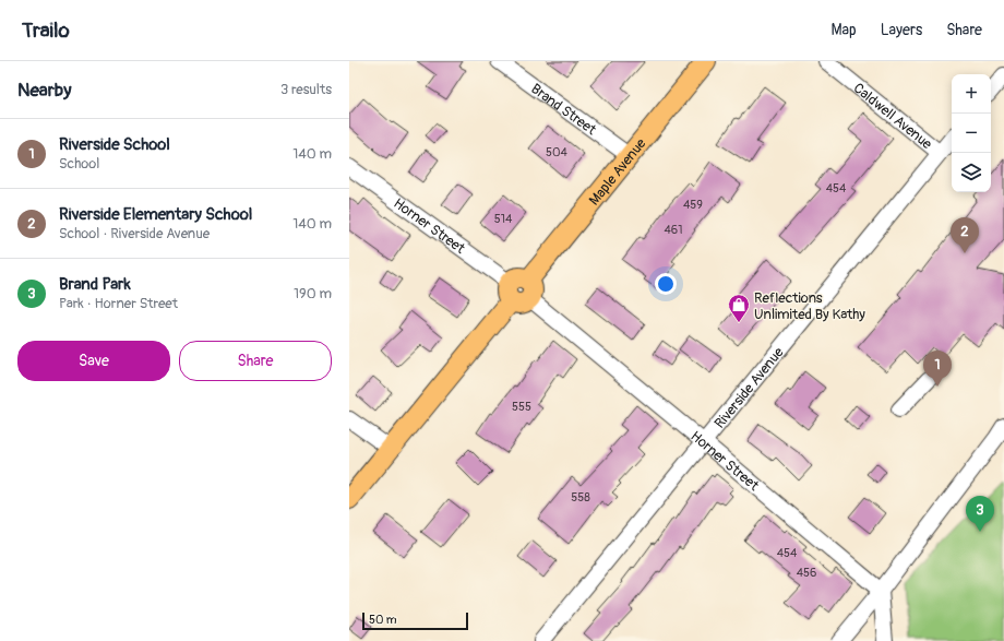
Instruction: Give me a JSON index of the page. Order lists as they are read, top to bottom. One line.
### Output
{"streets":{"main road":["Maple Avenue"],"street":["Brand Street","Caldwell Avenue","Horner Street","Riverside Avenue"]},"crossings":[["Brand Street","Maple Avenue"],["Caldwell Avenue","Riverside Avenue"],["Maple Avenue","Horner Street"],["Horner Street","Riverside Avenue"]],"places":{"shop":["Reflections Unlimited By Kathy"]},"house_numbers":["504","454","459","514","461","555","558","454","456"],"scale_bar":"50 m","page":{"header":"Trailo","nav":["Map","Layers","Share"],"heading":["Nearby","3 results"],"map_buttons":["+","−"],"list":[{"mark":"1","name":"Riverside School","note":"School","value":"140 m"},{"mark":"2","name":"Riverside Elementary School","note":"School · Riverside Avenue","value":"140 m"},{"mark":"3","name":"Brand Park","note":"Park · Horner Street","value":"190 m"}],"pins":["2","1","3"],"buttons":["Save","Share"],"scale":"50 m"}}
